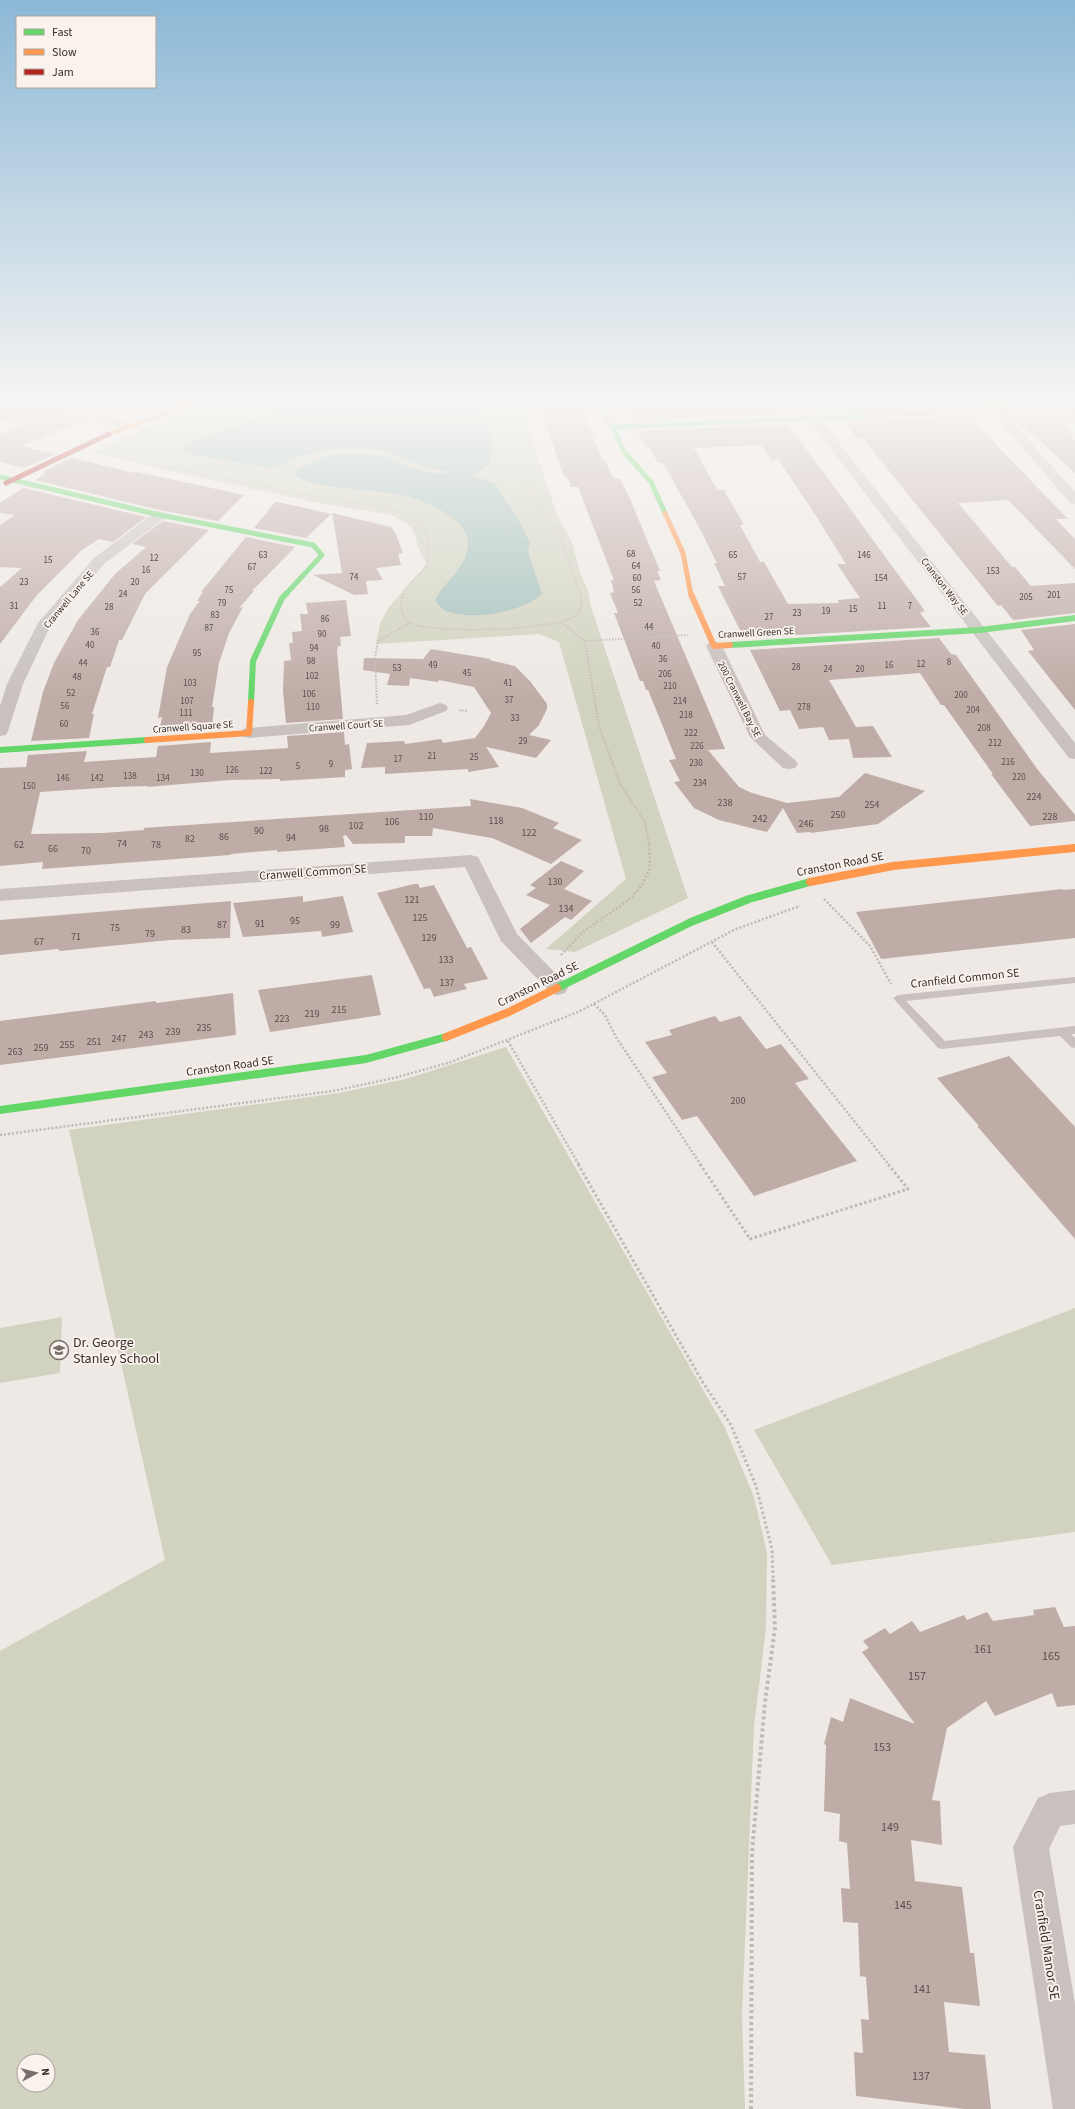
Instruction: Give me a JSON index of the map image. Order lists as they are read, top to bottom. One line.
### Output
{"streets":{"street":["Cranston Way SE","Cranwell Lane SE","Cranwell Green SE","200 Cranwell Bay SE","Cranwell Court SE","Cranwell Square SE","Cranston Road SE","Cranwell Common SE","Cranfield Manor SE"],"lane":["Cranfield Common SE"]},"crossings":[["Cranston Way SE","Cranwell Green SE"],["Cranwell Lane SE","Cranwell Square SE"],["Cranwell Green SE","200 Cranwell Bay SE"],["Cranwell Court SE","Cranwell Square SE"],["Cranston Road SE","Cranwell Common SE"]],"places":{"school or university":["Dr. George Stanley School"]},"house_numbers":["68","63","65","146","12","15","64","67","16","153","74","57","60","154","23","20","75","56","24","201","205","79","52","31","11","7","28","15","19","23","83","27","86","44","87","36","90","40","40","94","95","36","98","8","44","12","49","16","28","53","24","20","45","206","102","48","103","41","210","52","106","200","37","107","214","56","110","278","204","111","218","33","60","208","222","29","212","226","21","25","17","216","230","9","5","126","122","130","138","220","146","142","134","234","150","224","238","254","250","110","228","242","118","106","246","102","98","90","122","86","94","82","74","62","78","66","70","130","121","134","125","95","91","87","99","75","83","79","71","129","67","133","137","215","219","223","235","239","243","247","251","255","259","263","200","161","165","157","153","149","145","141","137"],"legend":["Fast","Slow","Jam"],"north":"right"}
